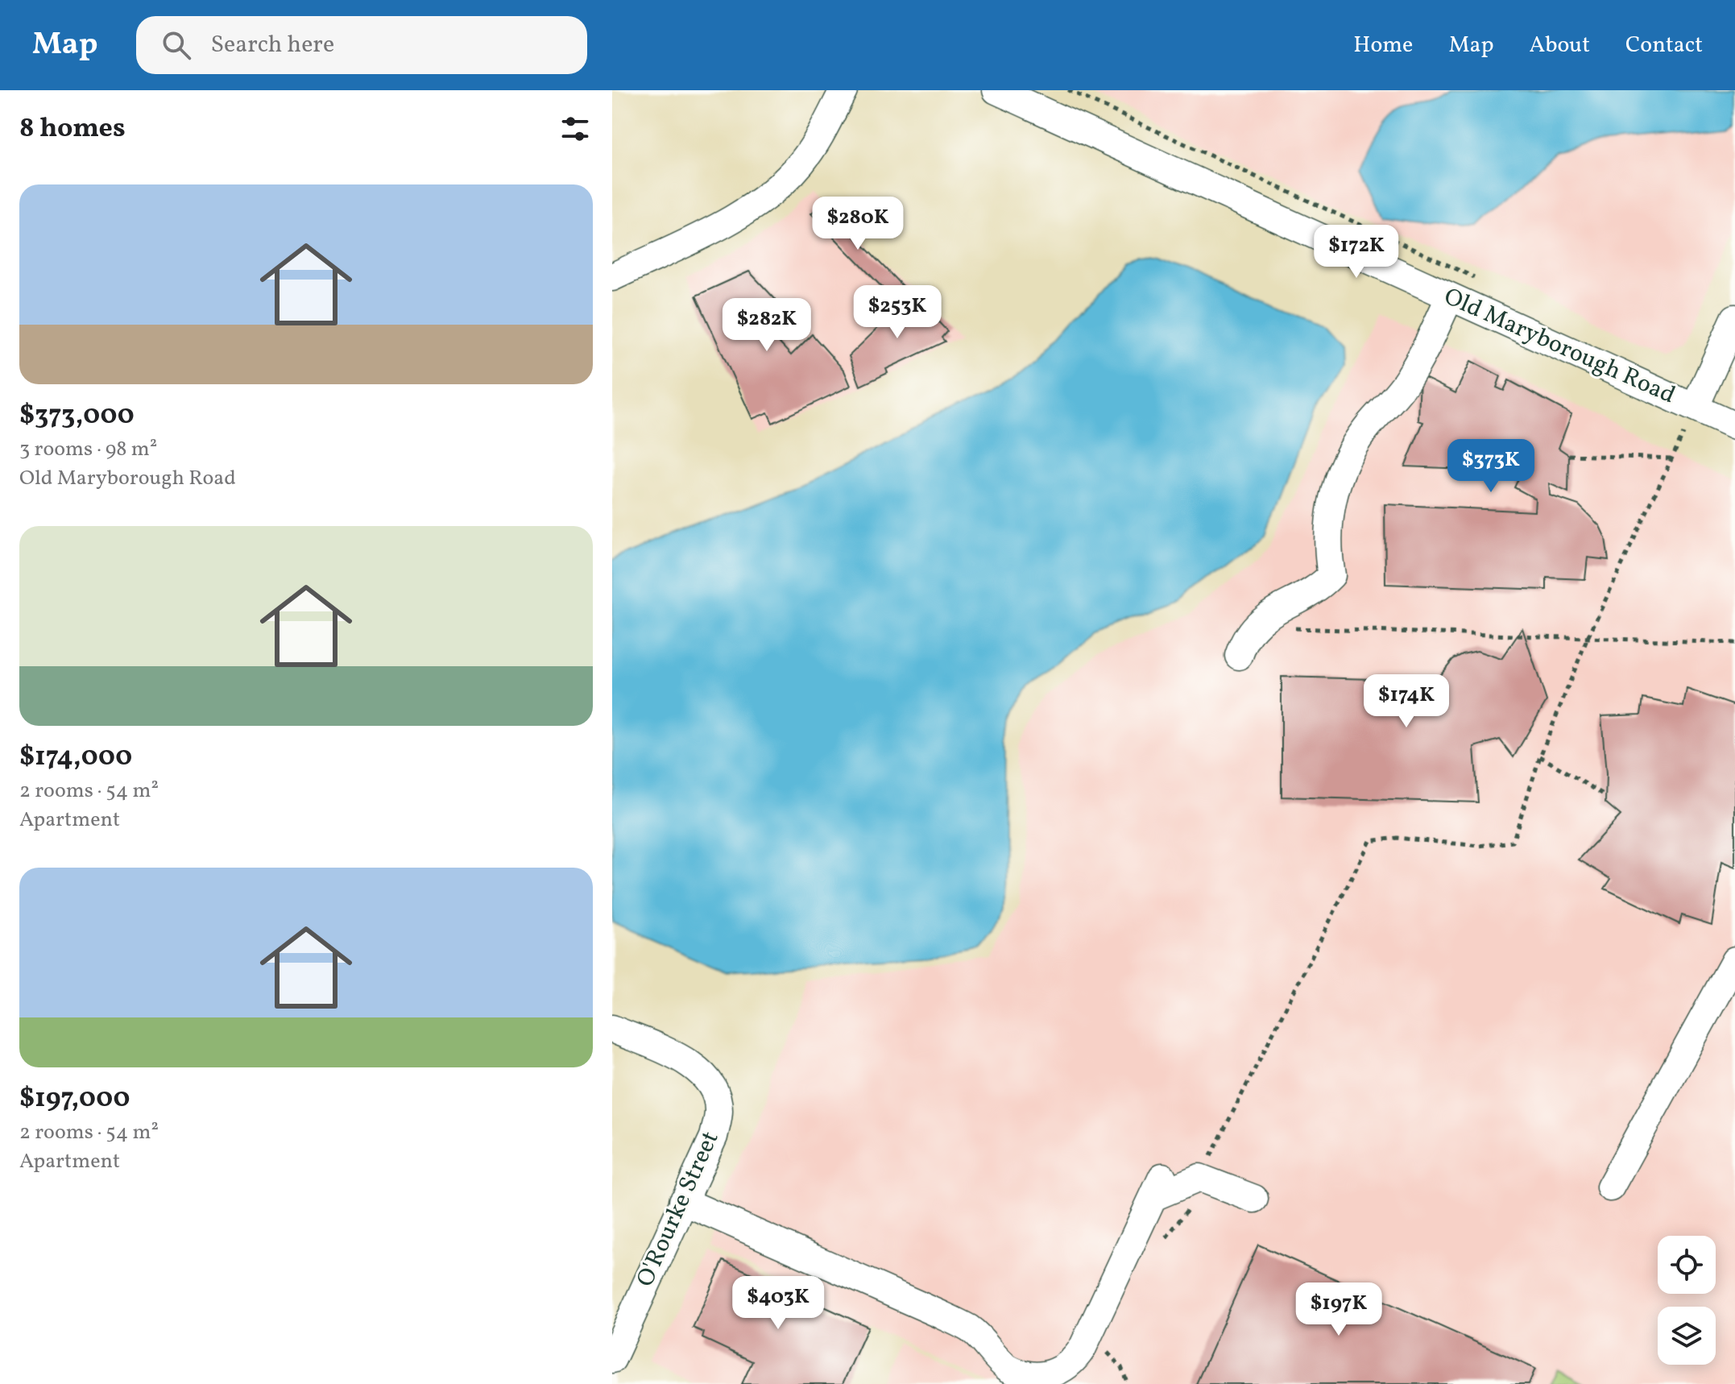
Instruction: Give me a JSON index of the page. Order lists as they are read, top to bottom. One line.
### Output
{"streets":{"street":["Old Maryborough Road","O'Rourke Street"]},"page":{"header":"Map","search":"Search here","nav":["Home","Map","About","Contact"],"heading":"8 homes","list":[{"name":"$373,000","note":"3 rooms · 98 m² · Old Maryborough Road"},{"name":"$174,000","note":"2 rooms · 54 m² · Apartment"},{"name":"$197,000","note":"2 rooms · 54 m² · Apartment"}],"price":["$280K","$172K","$253K","$282K","$373K","$174K","$403K","$197K"]}}
